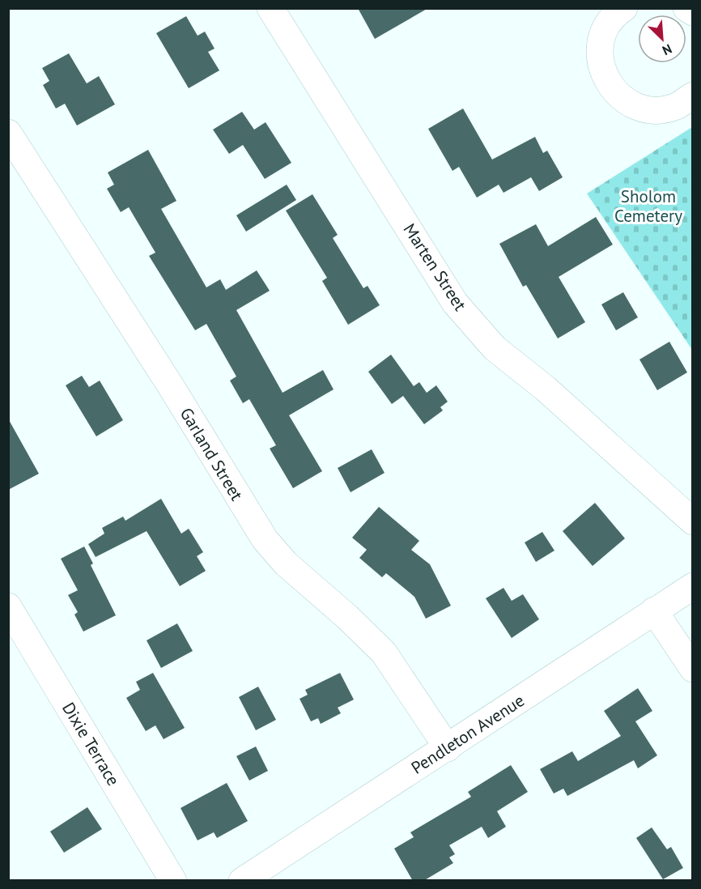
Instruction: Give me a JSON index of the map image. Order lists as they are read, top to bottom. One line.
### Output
{"streets":{"street":["Marten Street","Garland Street","Pendleton Avenue","Dixie Terrace"]},"crossings":[["Garland Street","Pendleton Avenue"]],"parks":["Sholom Cemetery"],"north":"bottom right"}
